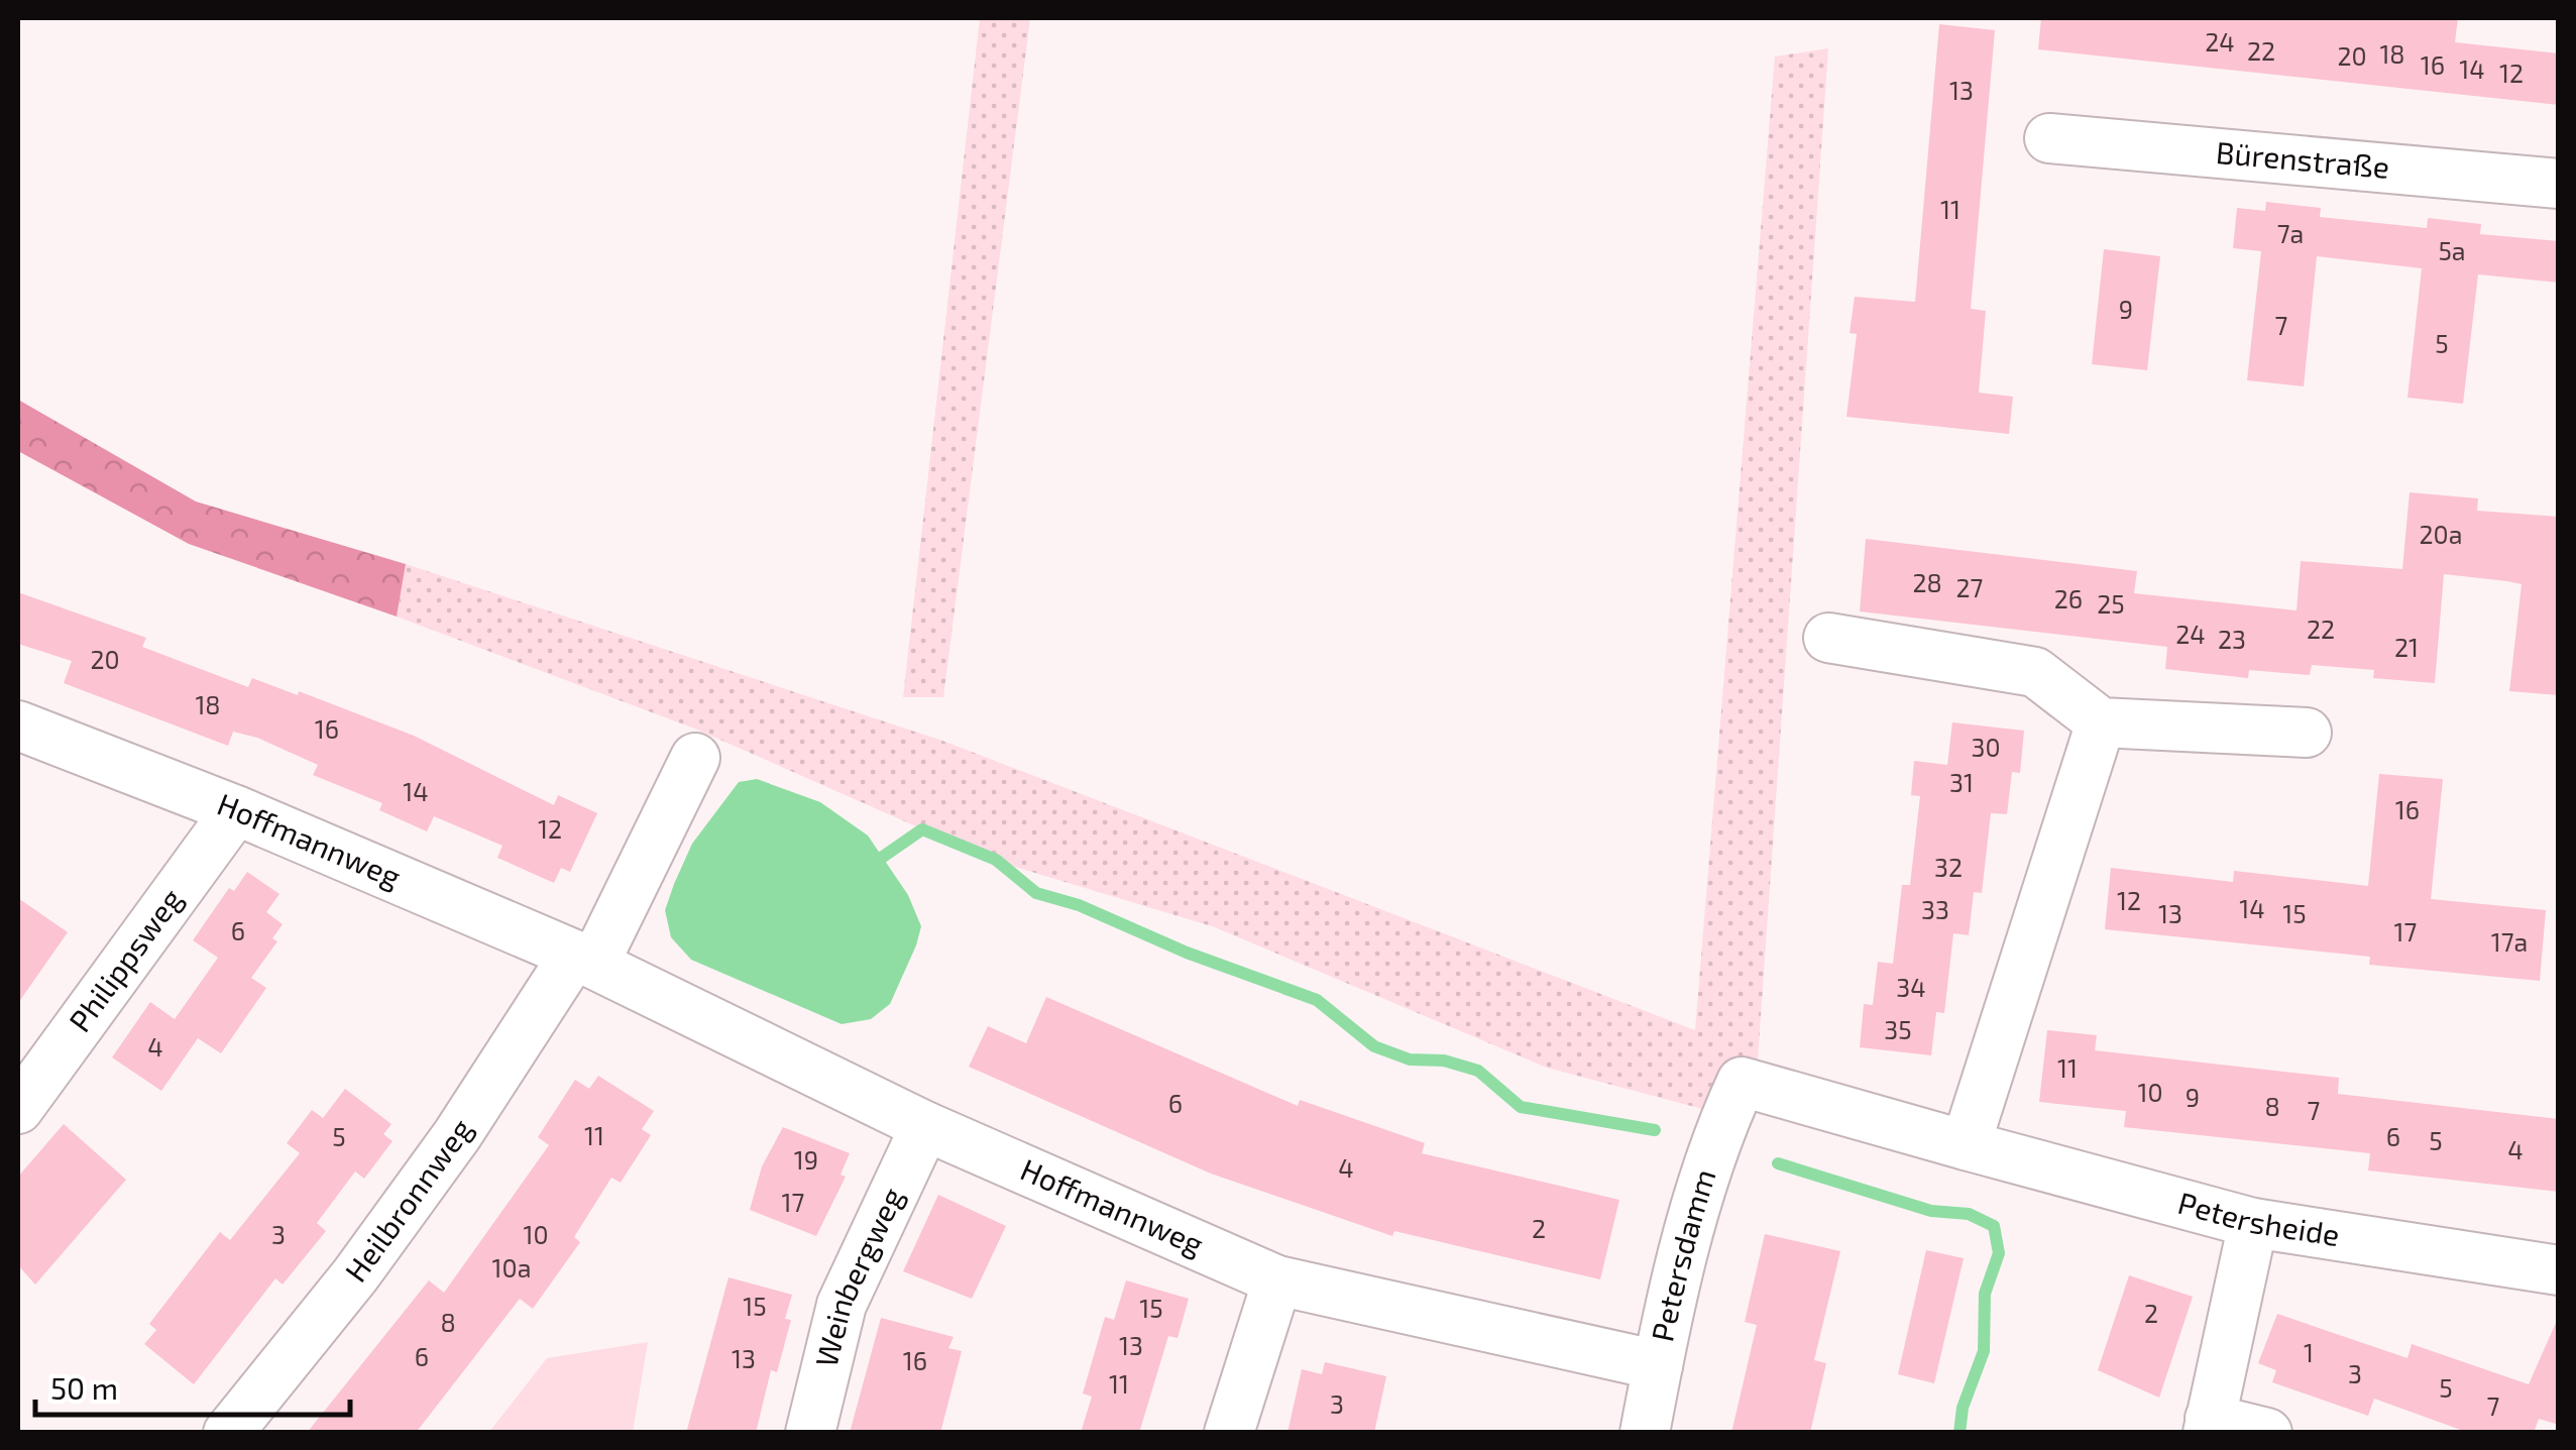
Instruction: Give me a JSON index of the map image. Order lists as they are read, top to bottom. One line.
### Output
{"streets":{"street":["Bürenstraße","Hoffmannweg","Philippsweg","Heilbronnweg","Petersheide","Petersdamm","Weinbergweg"]},"crossings":[["Hoffmannweg","Philippsweg"],["Hoffmannweg","Heilbronnweg"],["Hoffmannweg","Petersdamm"],["Hoffmannweg","Weinbergweg"],["Petersheide","Petersdamm"]],"house_numbers":["24","22","18","20","16","14","12","13","11","7a","5a","9","7","5","20a","28","27","26","25","22","24","23","21","20","18","16","30","31","14","16","12","32","12","14","33","13","15","6","17","17a","34","35","4","11","10","9","6","8","7","11","5","6","5","4","19","4","17","2","3","10","10a","15","15","2","8","13","1","6","13","16","3","11","5","3","7"],"scale_bar":"50 m"}
